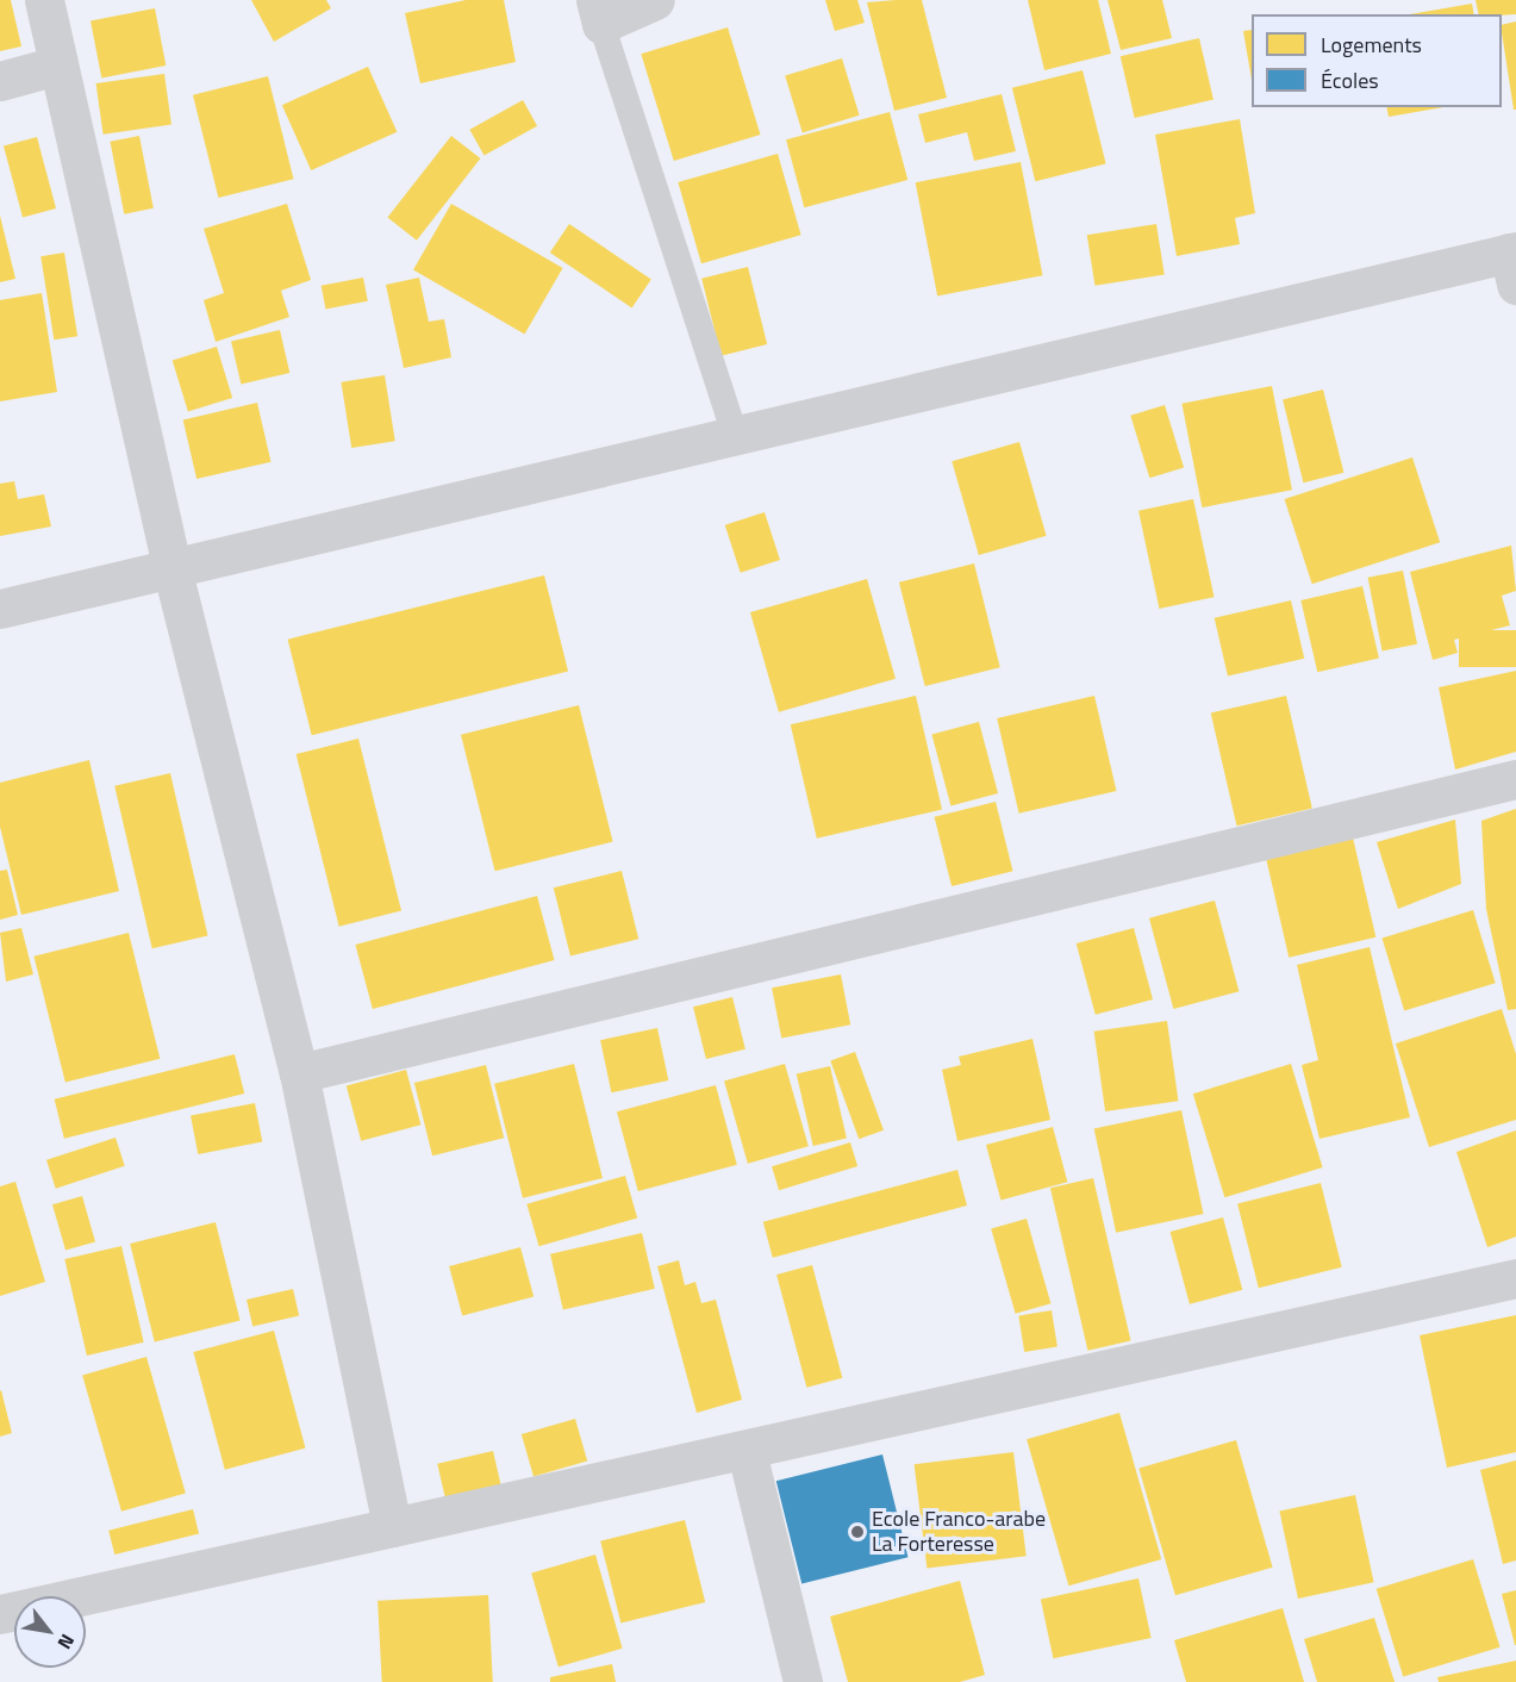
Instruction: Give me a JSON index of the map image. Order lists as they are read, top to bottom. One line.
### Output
{"places":["Ecole Franco-arabe La Forteresse"],"legend":["Logements","Écoles"],"north":"bottom right"}
